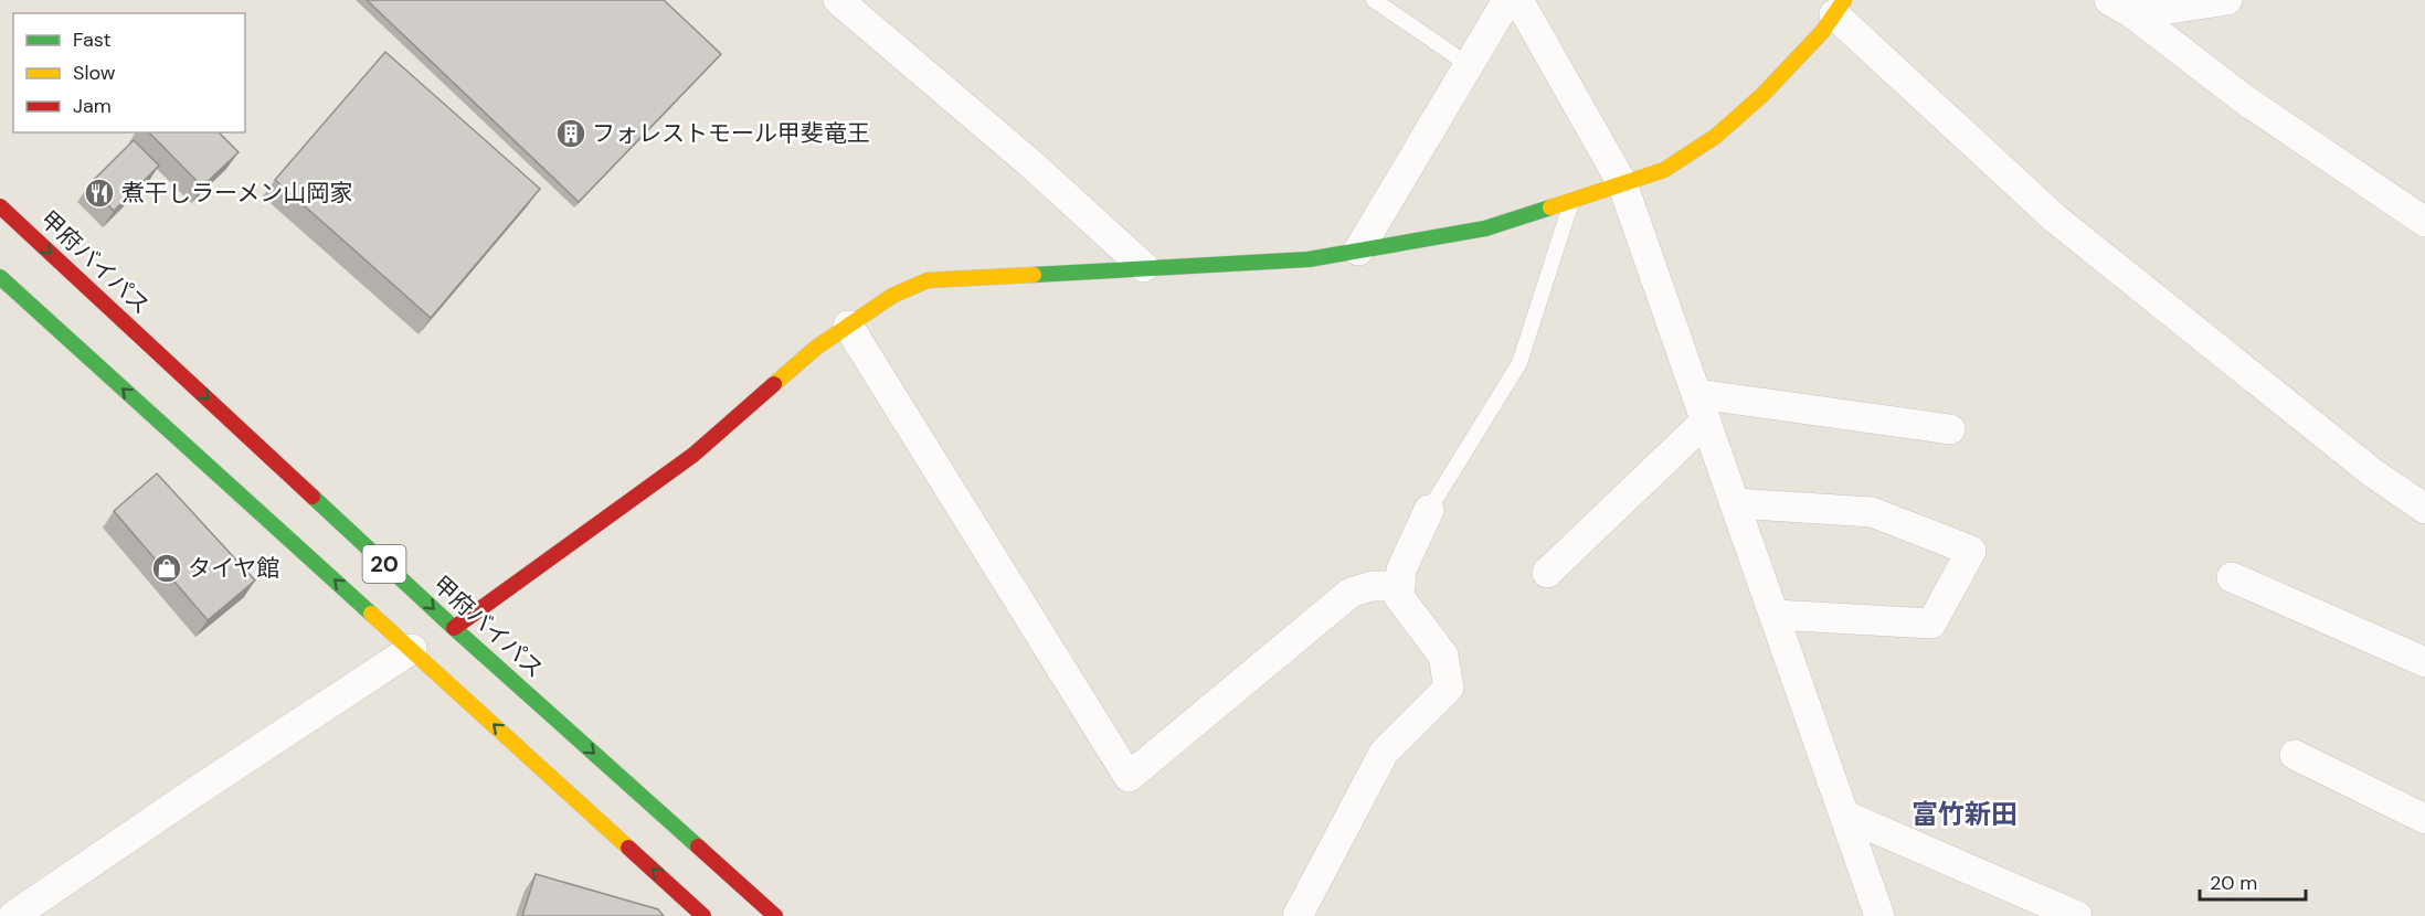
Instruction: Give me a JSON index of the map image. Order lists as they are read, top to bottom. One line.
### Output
{"streets":{"main road":["甲府バイパス","20"]},"districts":["富竹新田"],"places":{"building":["フォレストモール甲斐竜王"],"restaurant":["煮干しラーメン山岡家"],"shop":["タイヤ館"]},"legend":["Fast","Slow","Jam"],"scale_bar":"20 m"}
